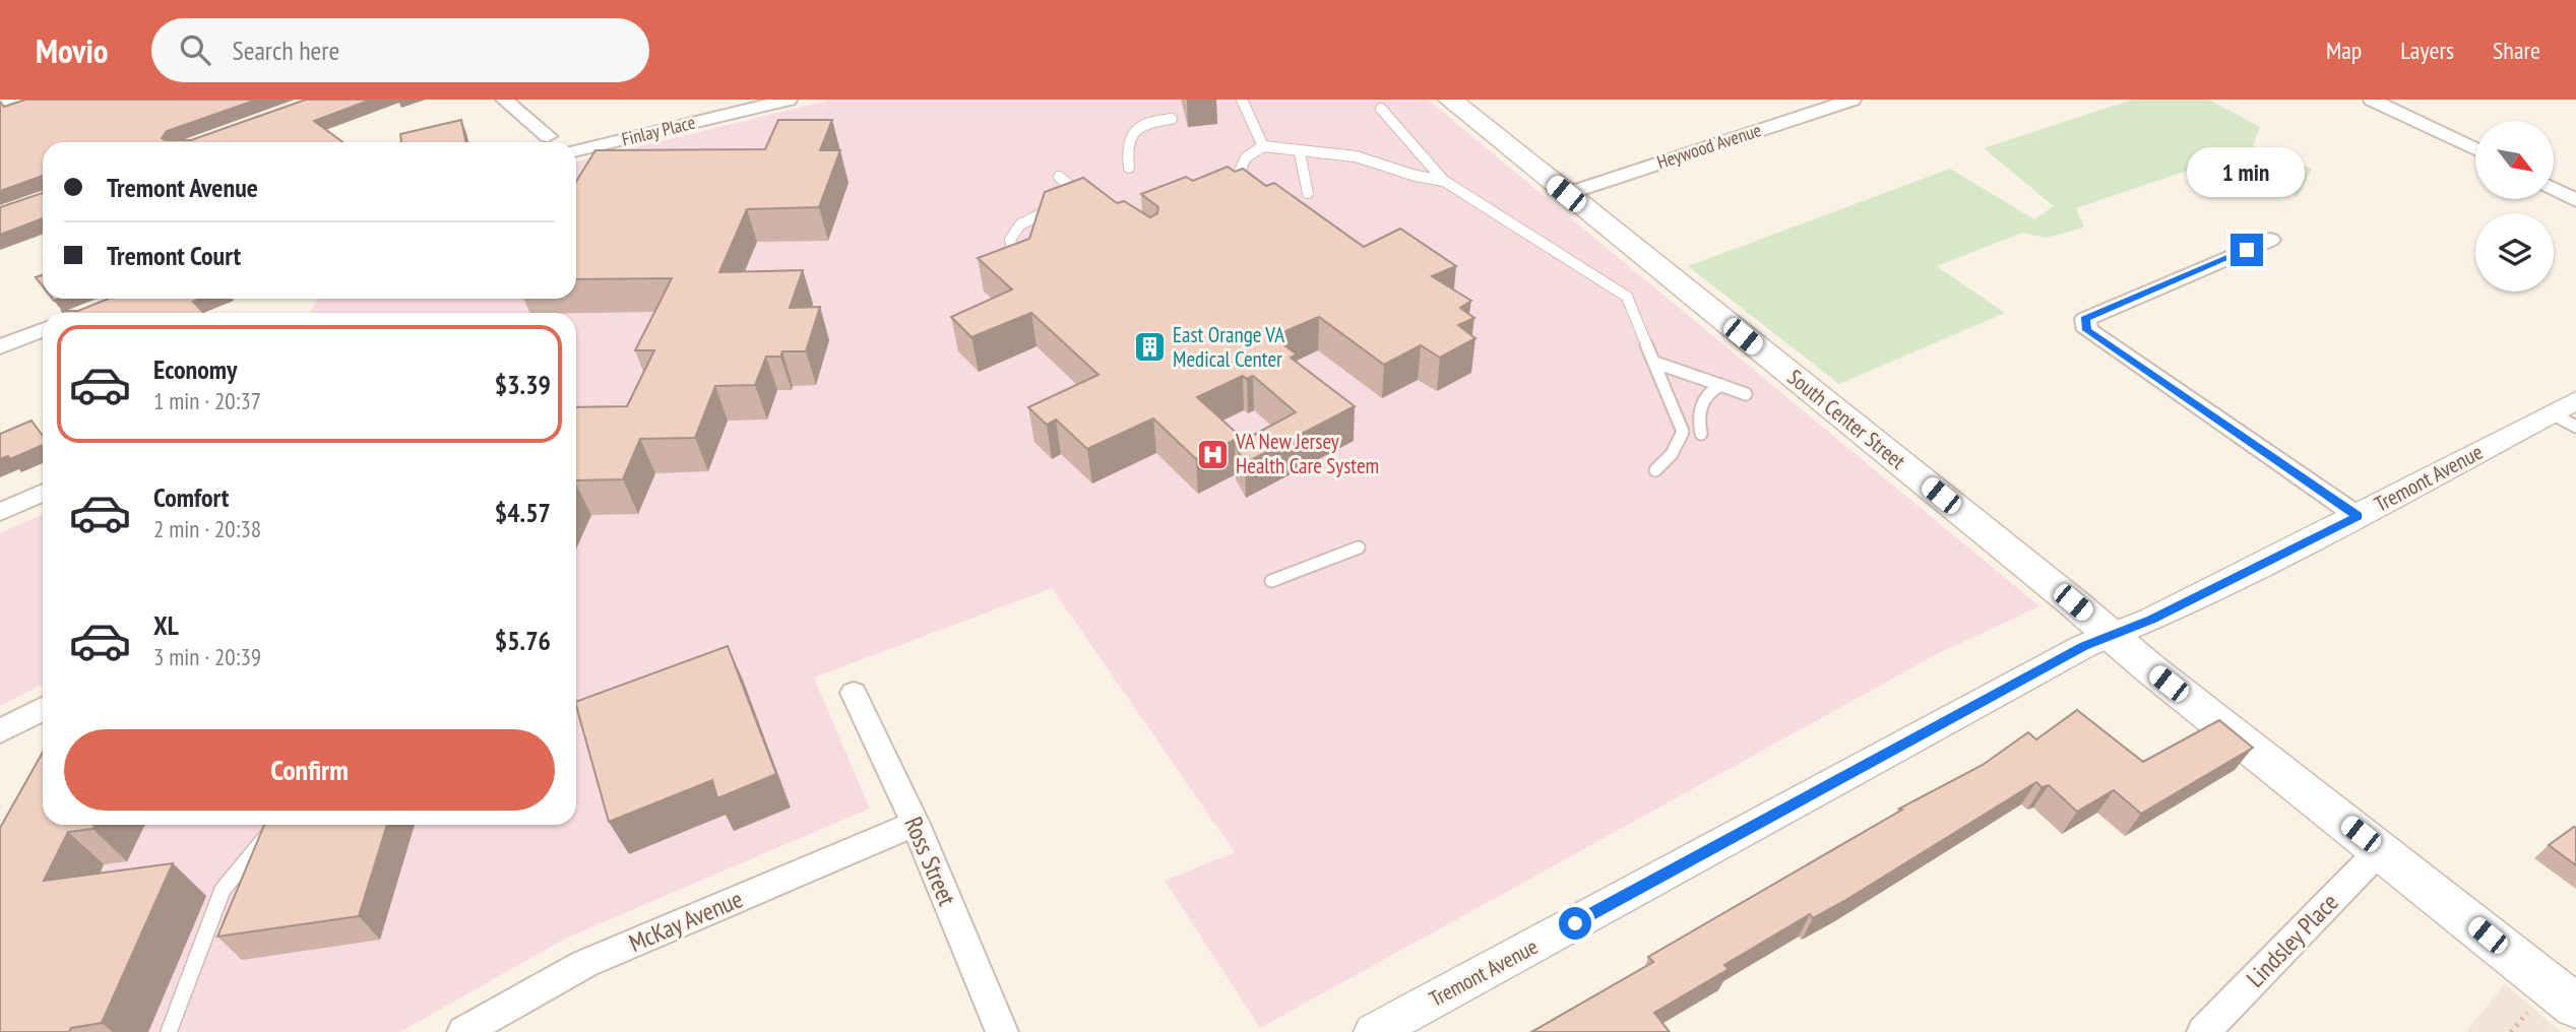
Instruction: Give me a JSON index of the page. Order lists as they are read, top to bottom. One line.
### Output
{"streets":{"main road":["South Center Street"],"street":["Finlay Place","Heywood Avenue","Tremont Avenue","Ross Street","McKay Avenue","Lindsley Place"]},"crossings":[["Heywood Avenue","South Center Street"],["South Center Street","Tremont Avenue"],["South Center Street","Lindsley Place"],["Ross Street","McKay Avenue"]],"places":{"building":["East Orange VA Medical Center"],"hospital":["VA New Jersey Health Care System"]},"north":"bottom right","page":{"header":"Movio","search":"Search here","nav":["Map","Layers","Share"],"banner":["Tremont Avenue","Tremont Court"],"bubble":"1 min","list":[{"name":"Economy","note":"1 min · 20:37","value":"$3.39"},{"name":"Comfort","note":"2 min · 20:38","value":"$4.57"},{"name":"XL","note":"3 min · 20:39","value":"$5.76"}],"buttons":"Confirm"}}
